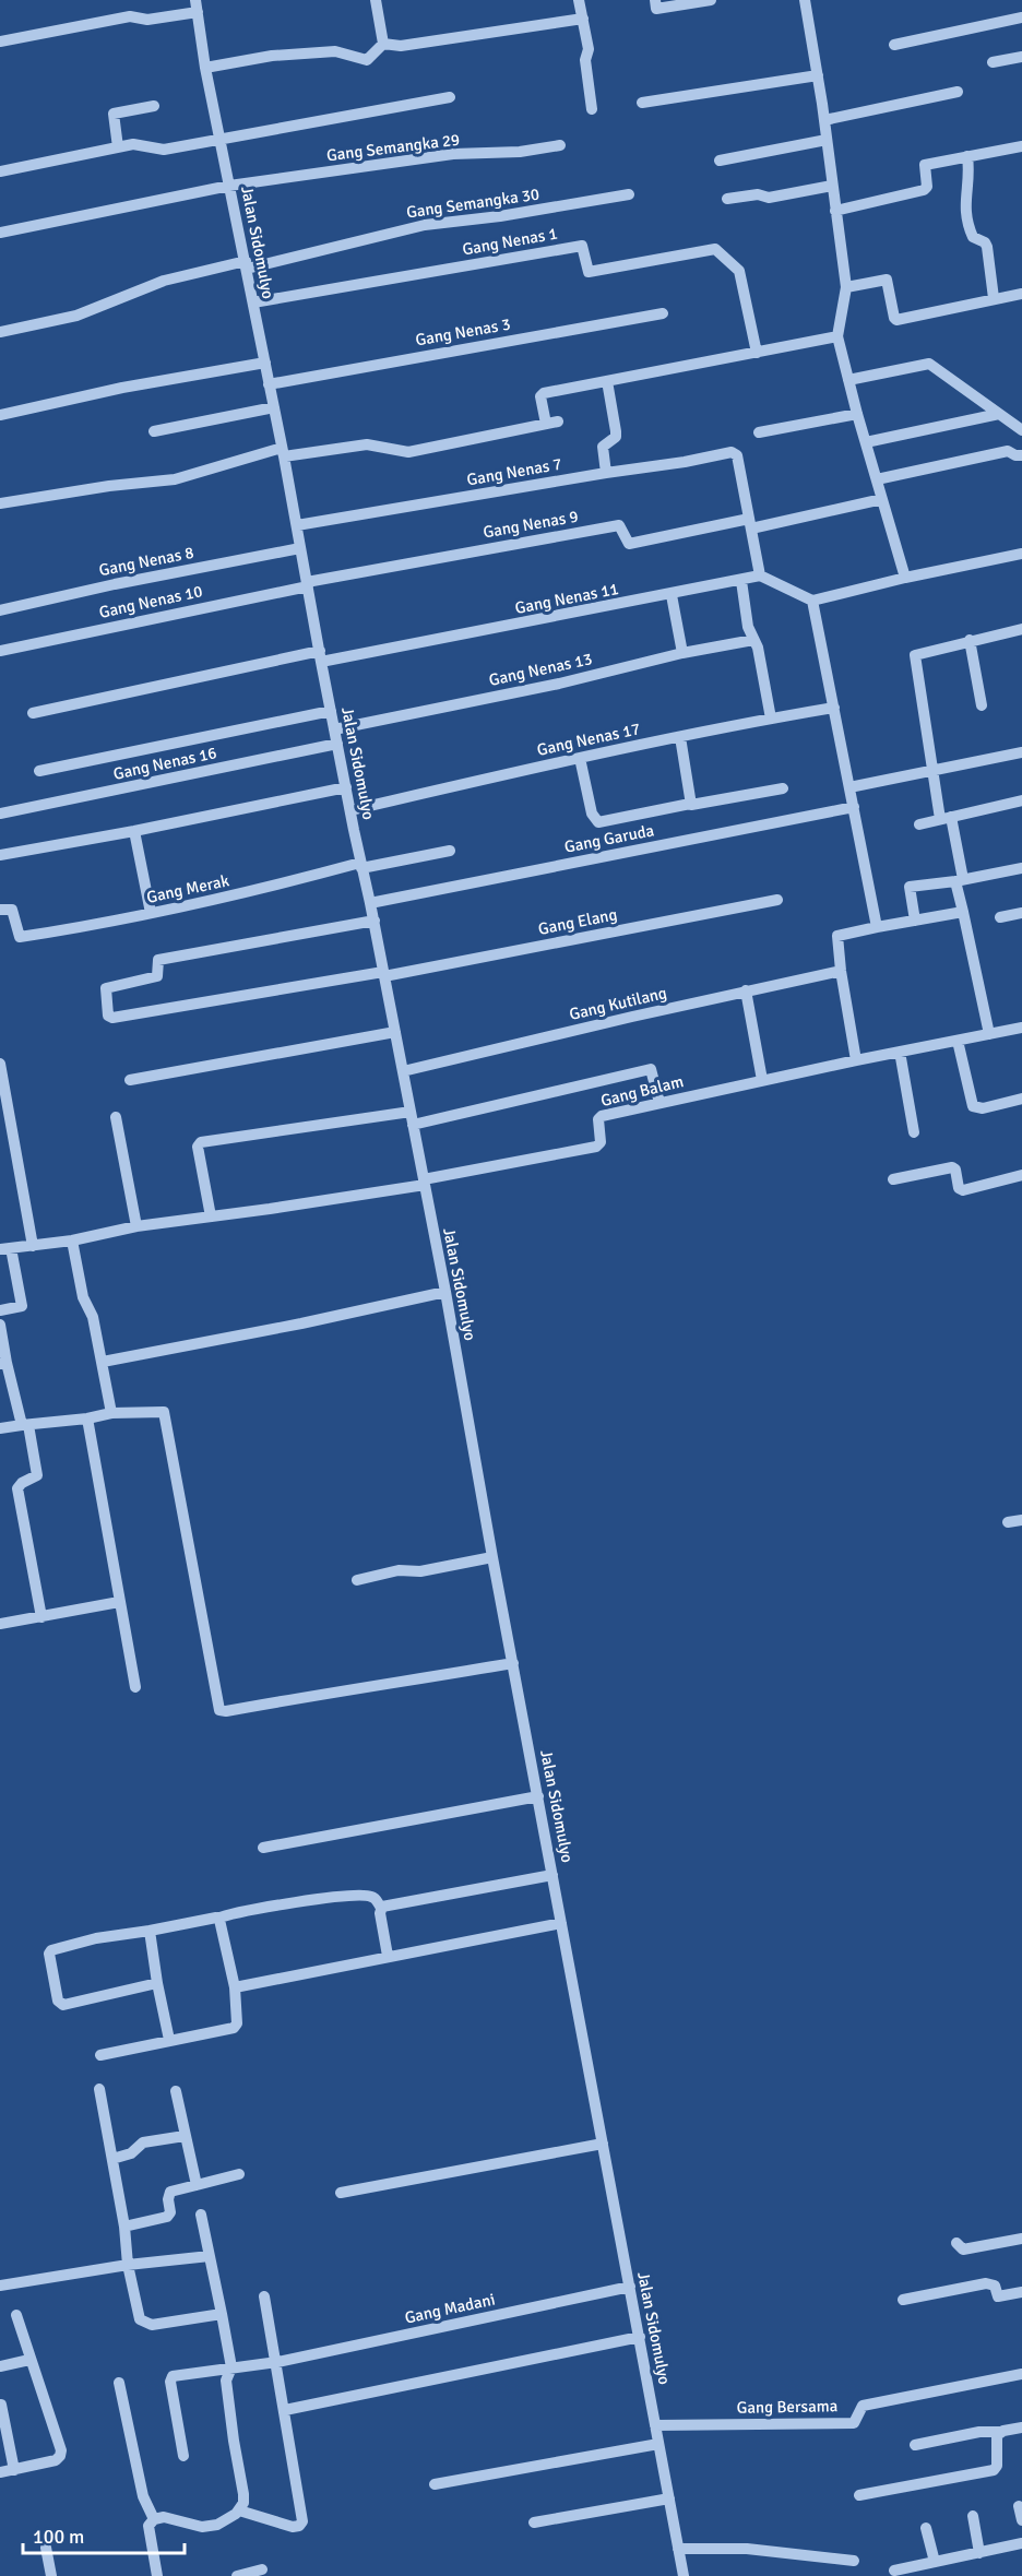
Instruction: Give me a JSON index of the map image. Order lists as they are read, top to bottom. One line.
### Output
{"streets":{"street":["Gang Semangka 29","Gang Semangka 30","Gang Nenas 1","Jalan Sidomulyo","Gang Nenas 3","Gang Nenas 7","Gang Nenas 9","Gang Nenas 8","Gang Nenas 11","Gang Nenas 10","Gang Nenas 13","Gang Nenas 17","Gang Nenas 16","Gang Garuda","Gang Merak","Gang Elang","Gang Kutilang","Gang Balam","Gang Madani","Gang Bersama"]},"crossings":[["Gang Semangka 29","Jalan Sidomulyo"],["Gang Semangka 30","Jalan Sidomulyo"],["Gang Nenas 1","Jalan Sidomulyo"],["Jalan Sidomulyo","Gang Nenas 3"],["Jalan Sidomulyo","Gang Nenas 7"],["Jalan Sidomulyo","Gang Nenas 9"],["Jalan Sidomulyo","Gang Nenas 8"],["Jalan Sidomulyo","Gang Nenas 11"],["Jalan Sidomulyo","Gang Nenas 10"],["Jalan Sidomulyo","Gang Nenas 13"],["Jalan Sidomulyo","Gang Nenas 17"],["Jalan Sidomulyo","Gang Nenas 16"],["Jalan Sidomulyo","Gang Garuda"],["Jalan Sidomulyo","Gang Merak"],["Jalan Sidomulyo","Gang Elang"],["Jalan Sidomulyo","Gang Kutilang"],["Jalan Sidomulyo","Gang Balam"],["Jalan Sidomulyo","Gang Madani"],["Jalan Sidomulyo","Gang Bersama"],["Gang Nenas 7","Gang Nenas 9"],["Gang Nenas 9","Gang Nenas 10"]],"scale_bar":"100 m"}
